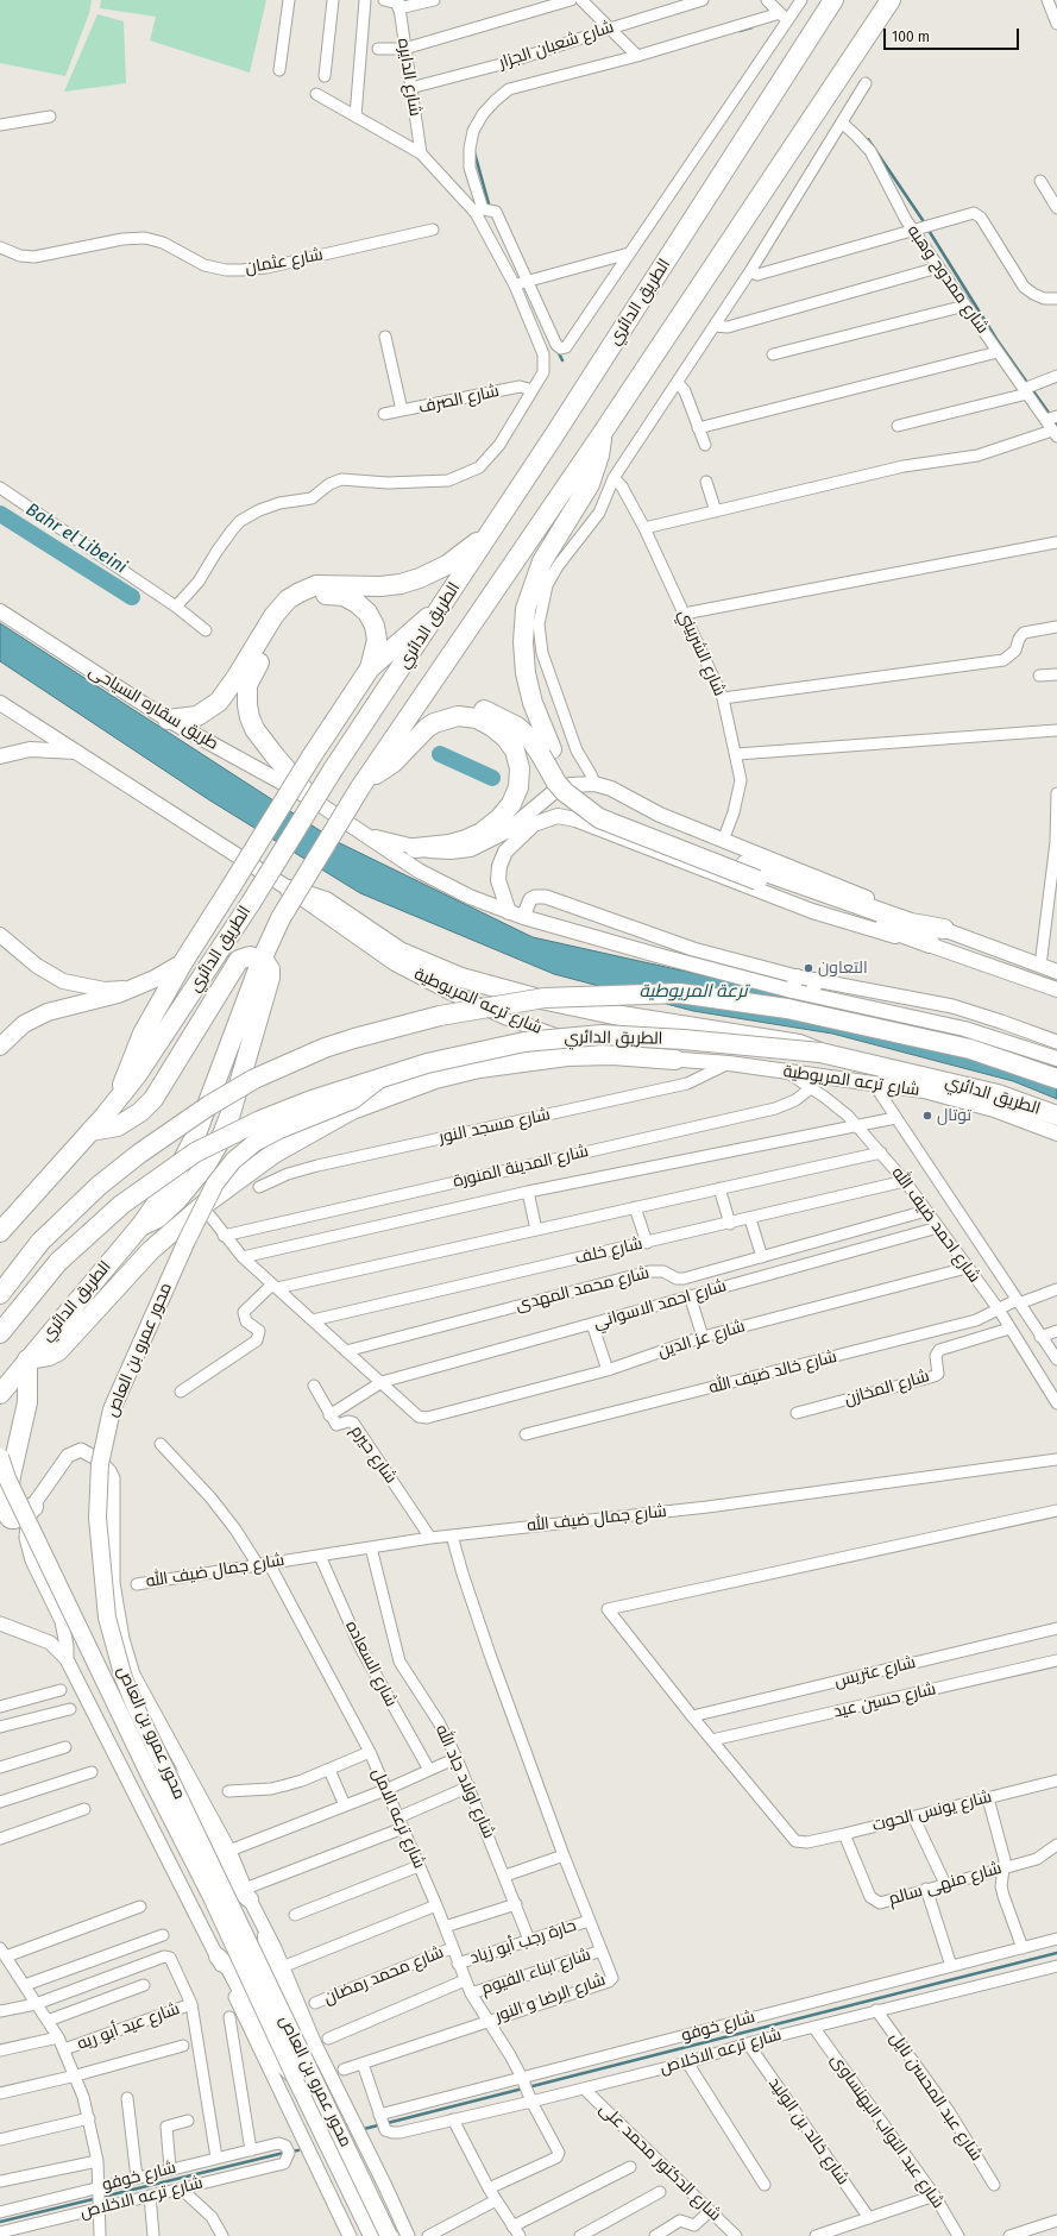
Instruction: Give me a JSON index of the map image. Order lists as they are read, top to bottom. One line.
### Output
{"streets":{"highway":["الطريق الدائري"],"main road":["طريق سقاره السياحى","شارع ترعه المريوطية","محور عمرو بن العاص"],"street":["شارع شعبان الجزار","شارع الدايره","شارع عثمان","شارع ممدوح وهبه","شارع الصرف","شارع الشربيني","شارع مسجد النور","شارع المدينة المنورة","شارع احمد ضيف الله","شارع خلف","شارع محمد المهدى","شارع احمد الاسواني","شارع عز الدين","شارع خالد ضيف الله","شارع المخازن","شارع حيرم","شارع جمال ضيف الله","شارع السعاده","شارع عتريس","شارع حسين عيد","شارع اولاد جاد الله","شارع يونس الحوت","شارع ترعه الامل","شارع منهى سالم","حارة رجب أبو زياد","شارع ابناء الفيوم","شارع محمد رمضان","شارع الرضا و النور","شارع عيد أبو ريه","شارع خوفو","شارع ترعه الاخلاص","شارع عبد المحسن نايل","شارع خالد بن الوليد","شارع عبد التواب البهنساوى","شارع الدكتور محمد على"]},"crossings":[["شارع شعبان الجزار","شارع الدايره"],["الطريق الدائري","محور عمرو بن العاص"],["شارع ترعه المريوطية","شارع مسجد النور"],["شارع ترعه المريوطية","شارع احمد ضيف الله"],["شارع المدينة المنورة","شارع احمد ضيف الله"],["شارع احمد ضيف الله","شارع خلف"],["شارع احمد ضيف الله","شارع محمد المهدى"],["شارع احمد ضيف الله","شارع احمد الاسواني"],["شارع احمد ضيف الله","شارع عز الدين"],["شارع احمد ضيف الله","شارع خالد ضيف الله"],["شارع احمد ضيف الله","شارع المخازن"],["شارع احمد الاسواني","شارع عز الدين"],["شارع احمد الاسواني","شارع حيرم"],["شارع حيرم","شارع جمال ضيف الله"],["شارع جمال ضيف الله","شارع السعاده"],["شارع جمال ضيف الله","شارع اولاد جاد الله"],["شارع جمال ضيف الله","شارع ترعه الامل"],["شارع حسين عيد","شارع يونس الحوت"],["شارع اولاد جاد الله","حارة رجب أبو زياد"],["شارع يونس الحوت","شارع منهى سالم"],["شارع ترعه الامل","حارة رجب أبو زياد"],["شارع ترعه الامل","شارع ابناء الفيوم"],["شارع ترعه الامل","شارع محمد رمضان"],["شارع ترعه الامل","شارع الرضا و النور"],["شارع ترعه الامل","شارع خوفو"],["شارع ترعه الامل","شارع ترعه الاخلاص"],["شارع ابناء الفيوم","شارع الرضا و النور"],["شارع خوفو","شارع ترعه الاخلاص"],["شارع ترعه الاخلاص","شارع عبد المحسن نايل"],["شارع ترعه الاخلاص","شارع خالد بن الوليد"],["شارع ترعه الاخلاص","شارع عبد التواب البهنساوى"],["شارع ترعه الاخلاص","شارع الدكتور محمد على"]],"water":["Bahr el Libeini","ترعة المريوطية"],"places":["التعاون","توتال"],"scale_bar":"100 m"}
